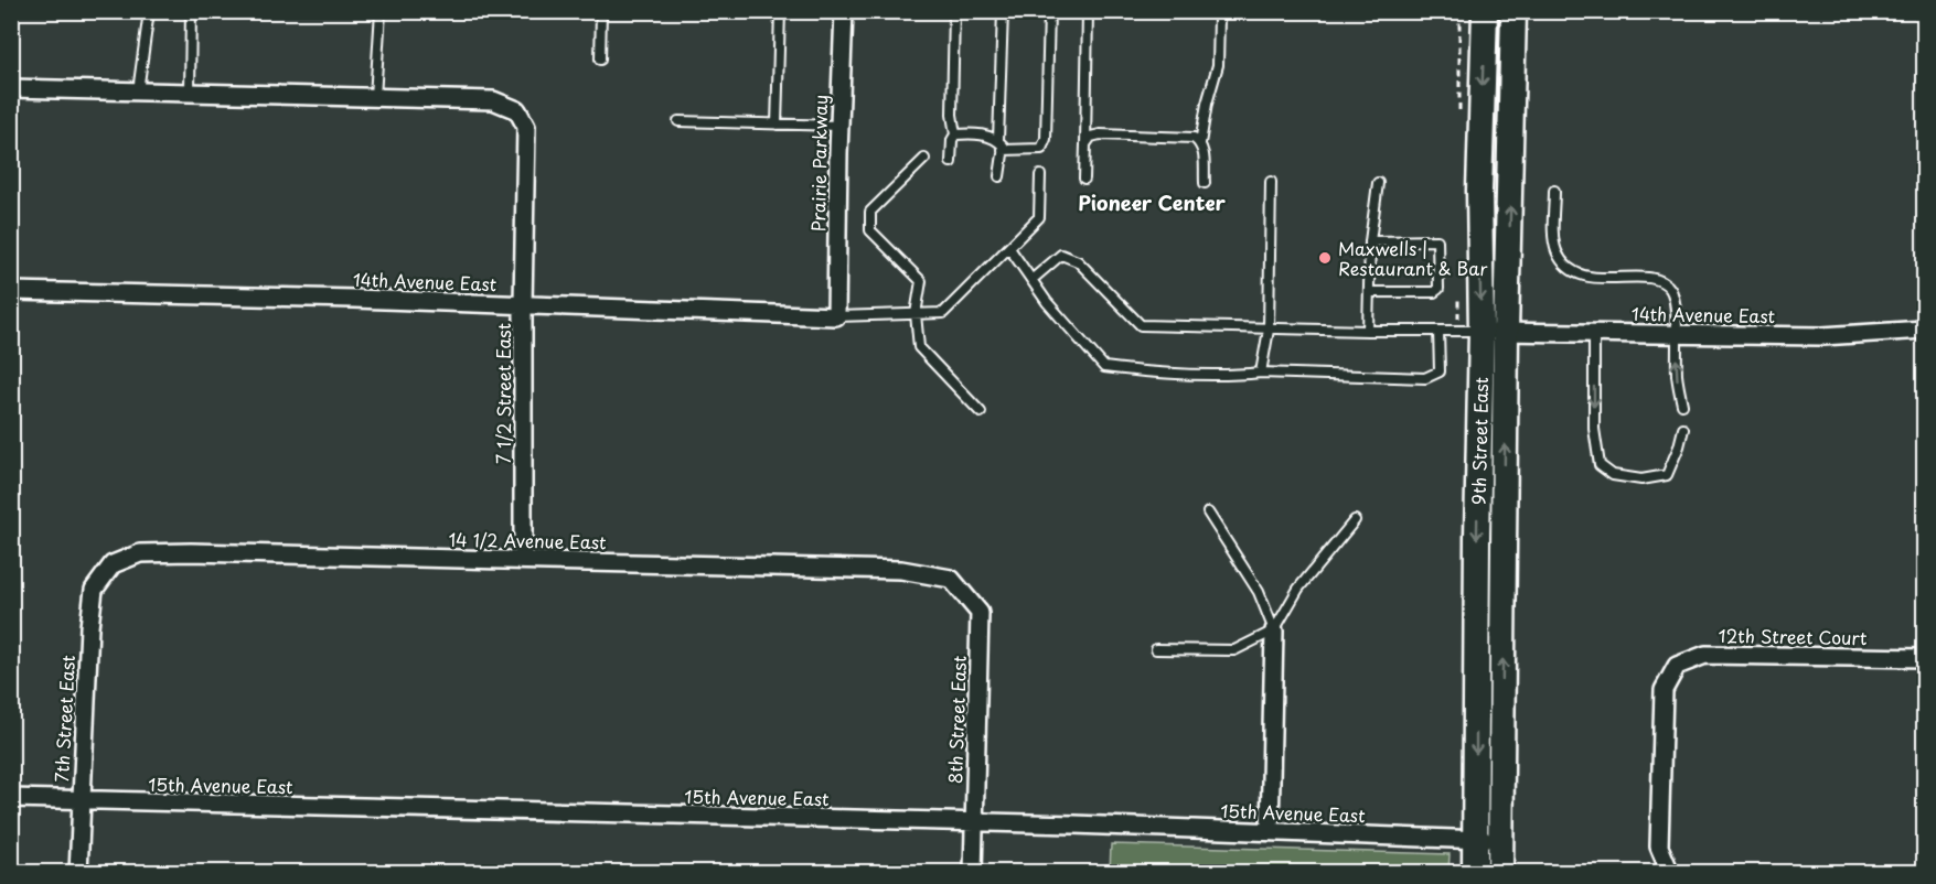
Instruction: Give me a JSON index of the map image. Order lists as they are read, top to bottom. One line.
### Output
{"streets":{"main road":["9th Street East"],"street":["Prairie Parkway","14th Avenue East","7 1/2 Street East","14 1/2 Avenue East","12th Street Court","7th Street East","8th Street East","15th Avenue East"]},"crossings":[["Prairie Parkway","14th Avenue East"],["14th Avenue East","7 1/2 Street East"],["14th Avenue East","9th Street East"],["7 1/2 Street East","14 1/2 Avenue East"],["9th Street East","15th Avenue East"],["14 1/2 Avenue East","7th Street East"],["14 1/2 Avenue East","8th Street East"],["7th Street East","15th Avenue East"],["8th Street East","15th Avenue East"]],"districts":["Pioneer Center"],"places":["Maxwells | Restaurant & Bar"]}
